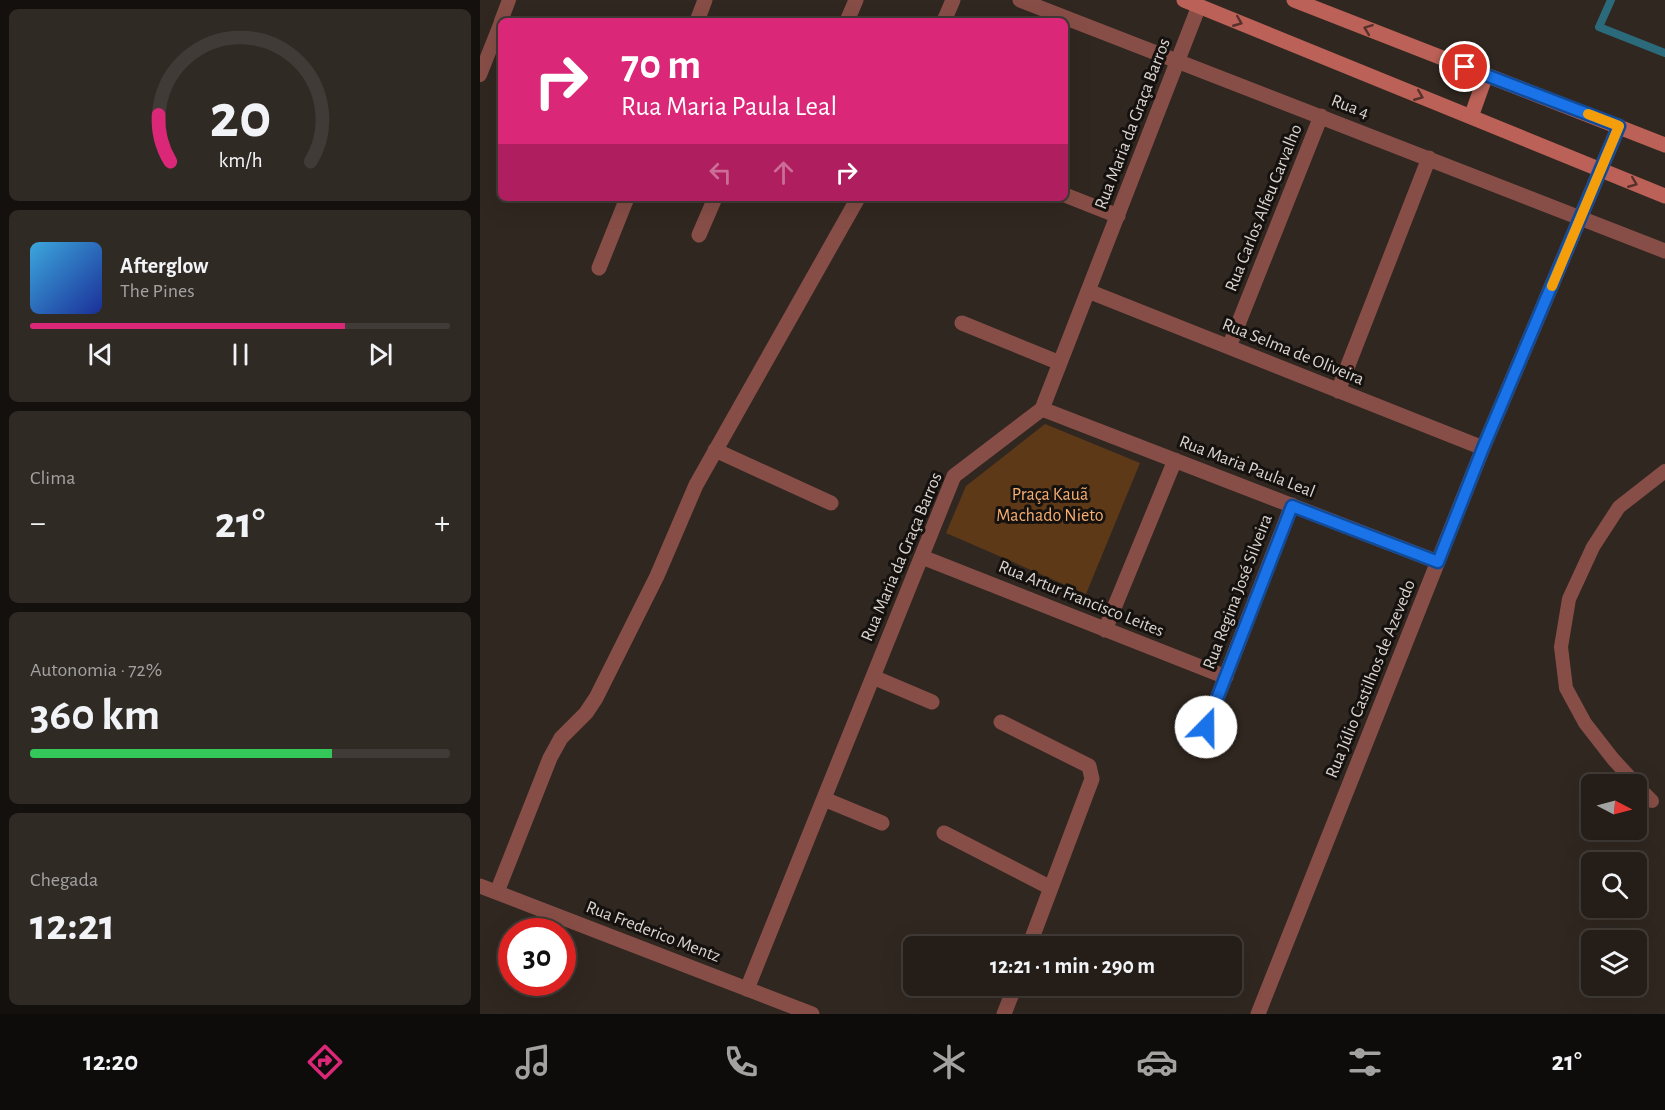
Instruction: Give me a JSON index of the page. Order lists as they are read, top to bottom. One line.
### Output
{"streets":{"street":["Rua 4","Rua Maria da Graça Barros","Rua Carlos Alfeu Carvalho","Rua Selma de Oliveira","Rua Maria Paula Leal","Rua Regina José Silveira","Rua Artur Francisco Leites","Rua Júlio Castilhos de Azevedo","Rua Frederico Mentz"]},"crossings":[["Rua 4","Rua Maria da Graça Barros"],["Rua 4","Rua Carlos Alfeu Carvalho"],["Rua 4","Rua Júlio Castilhos de Azevedo"],["Rua Maria da Graça Barros","Rua Selma de Oliveira"],["Rua Maria da Graça Barros","Rua Maria Paula Leal"],["Rua Maria da Graça Barros","Rua Artur Francisco Leites"],["Rua Maria da Graça Barros","Rua Frederico Mentz"],["Rua Carlos Alfeu Carvalho","Rua Selma de Oliveira"],["Rua Selma de Oliveira","Rua Júlio Castilhos de Azevedo"],["Rua Maria Paula Leal","Rua Regina José Silveira"],["Rua Maria Paula Leal","Rua Júlio Castilhos de Azevedo"],["Rua Regina José Silveira","Rua Artur Francisco Leites"]],"parks":["Praça Kauã Machado Nieto"],"north":"right","page":{"turn":["70 m","Rua Maria Paula Leal"],"song":["Afterglow","The Pines"],"tile":["Clima",["Autonomia · 72%","360 km"],["Chegada","12:21"]],"heat":["−","21°","+"],"limit":"30","trip":"12:21 · 1 min · 290 m","tabs":["12:20","21°"],"gauge":["20","km/h"]}}
